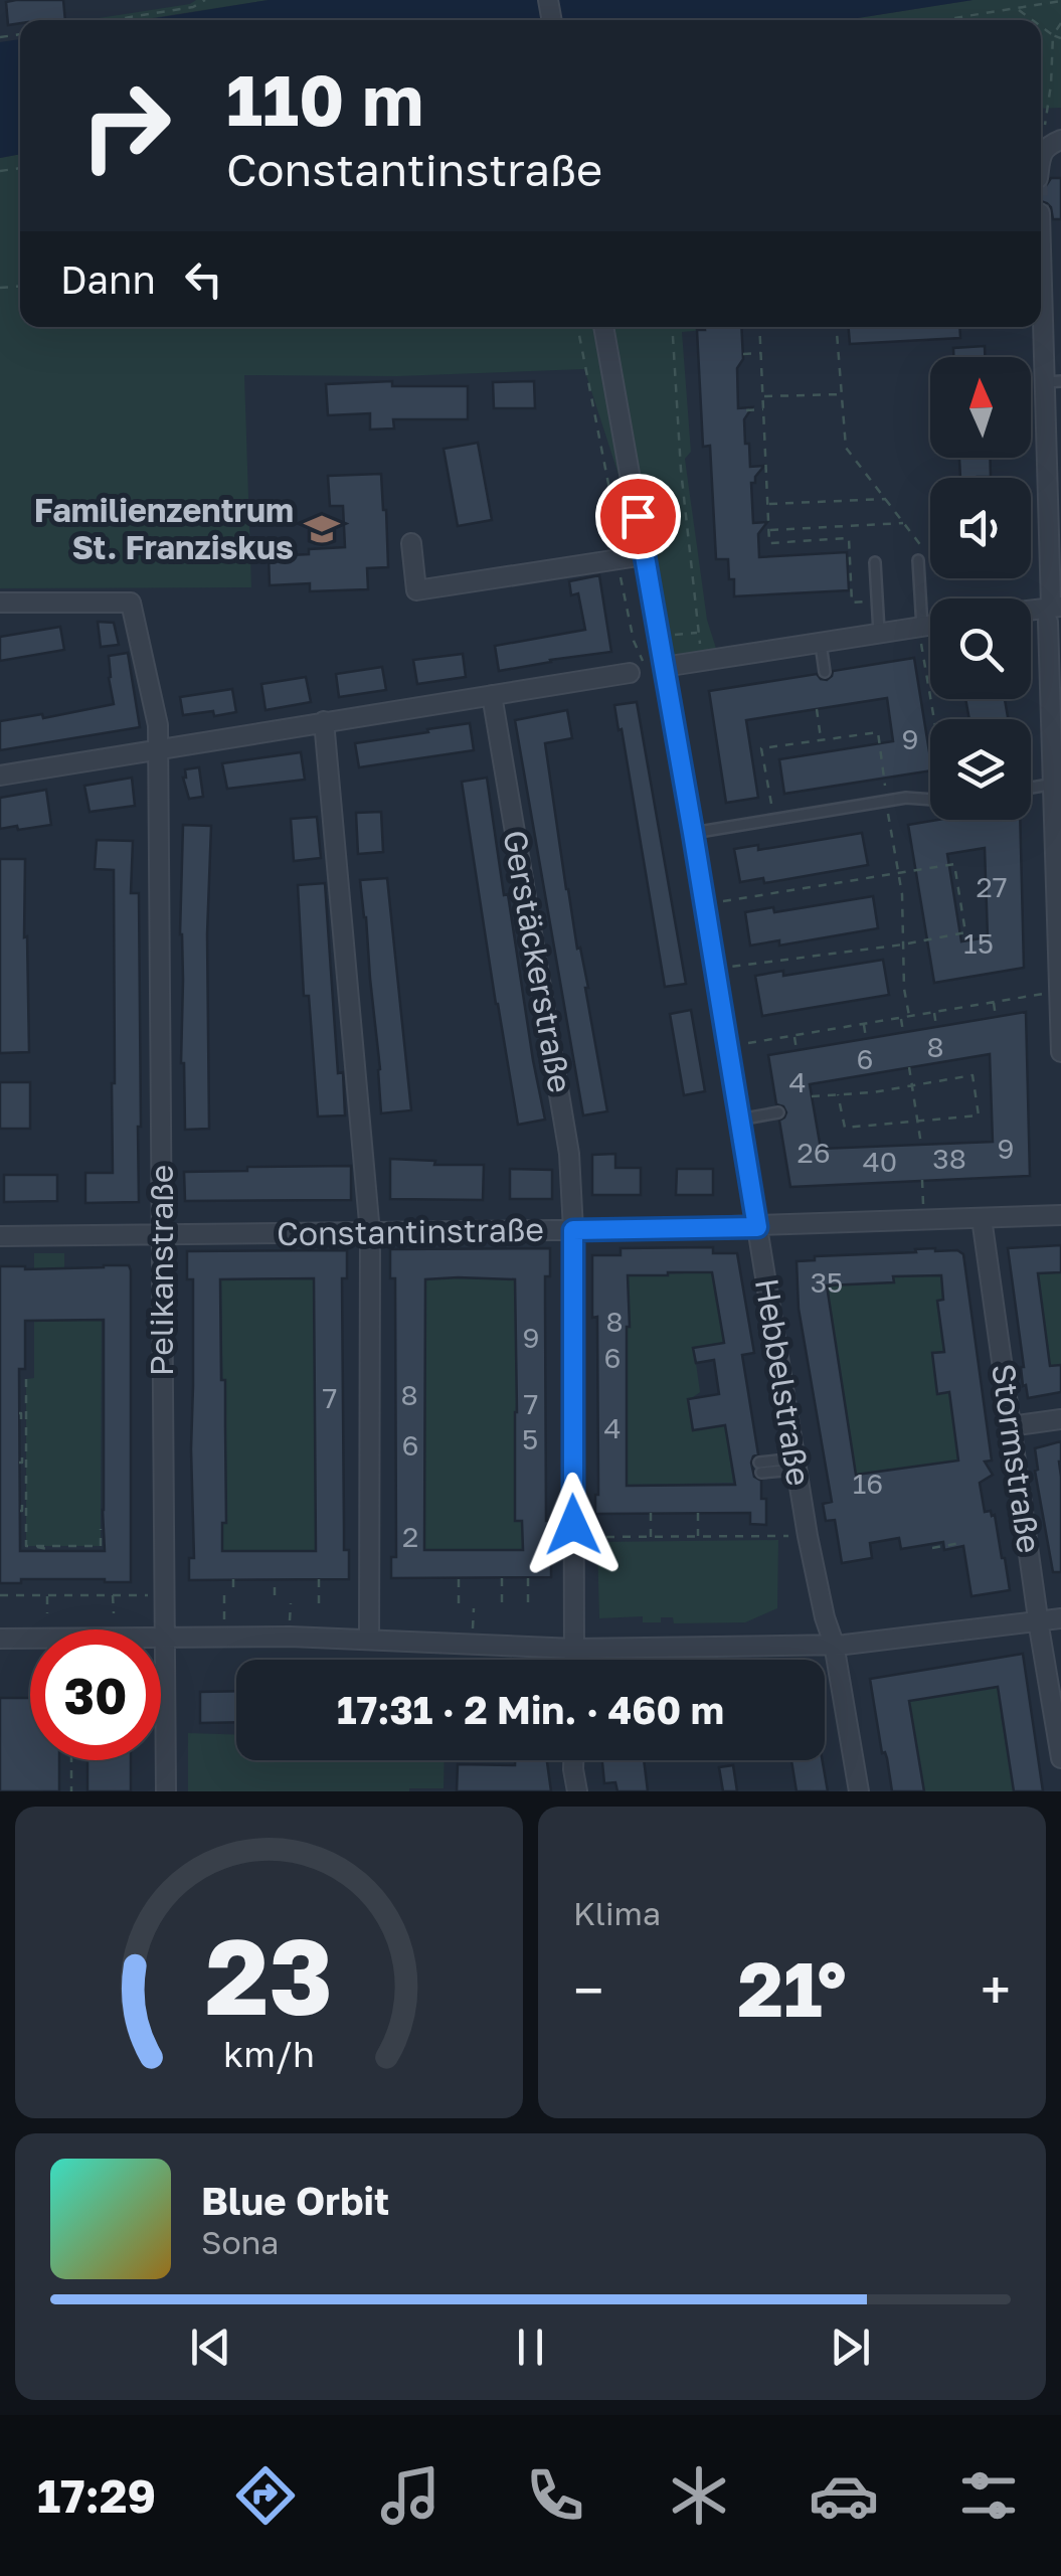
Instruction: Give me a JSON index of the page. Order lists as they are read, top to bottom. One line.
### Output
{"streets":{"street":["Gerstäckerstraße","Constantinstraße","Pelikanstraße","Hebbelstraße","Stormstraße"]},"crossings":[["Gerstäckerstraße","Constantinstraße"],["Constantinstraße","Pelikanstraße"],["Constantinstraße","Hebbelstraße"],["Constantinstraße","Stormstraße"]],"places":{"school or university":["Familienzentrum St. Franziskus"]},"house_numbers":["9","27","15","8","6","4","9","26","38","40","35","8","9","6","8","7","7","4","5","6","16","2"],"north":"top","page":{"turn":["110 m","Constantinstraße"],"then":"Dann","limit":"30","trip":"17:31 · 2 Min. · 460 m","tile":"Klima","heat":["−","21°","+"],"song":["Blue Orbit","Sona"],"tabs":"17:29","gauge":["23","km/h"]}}
